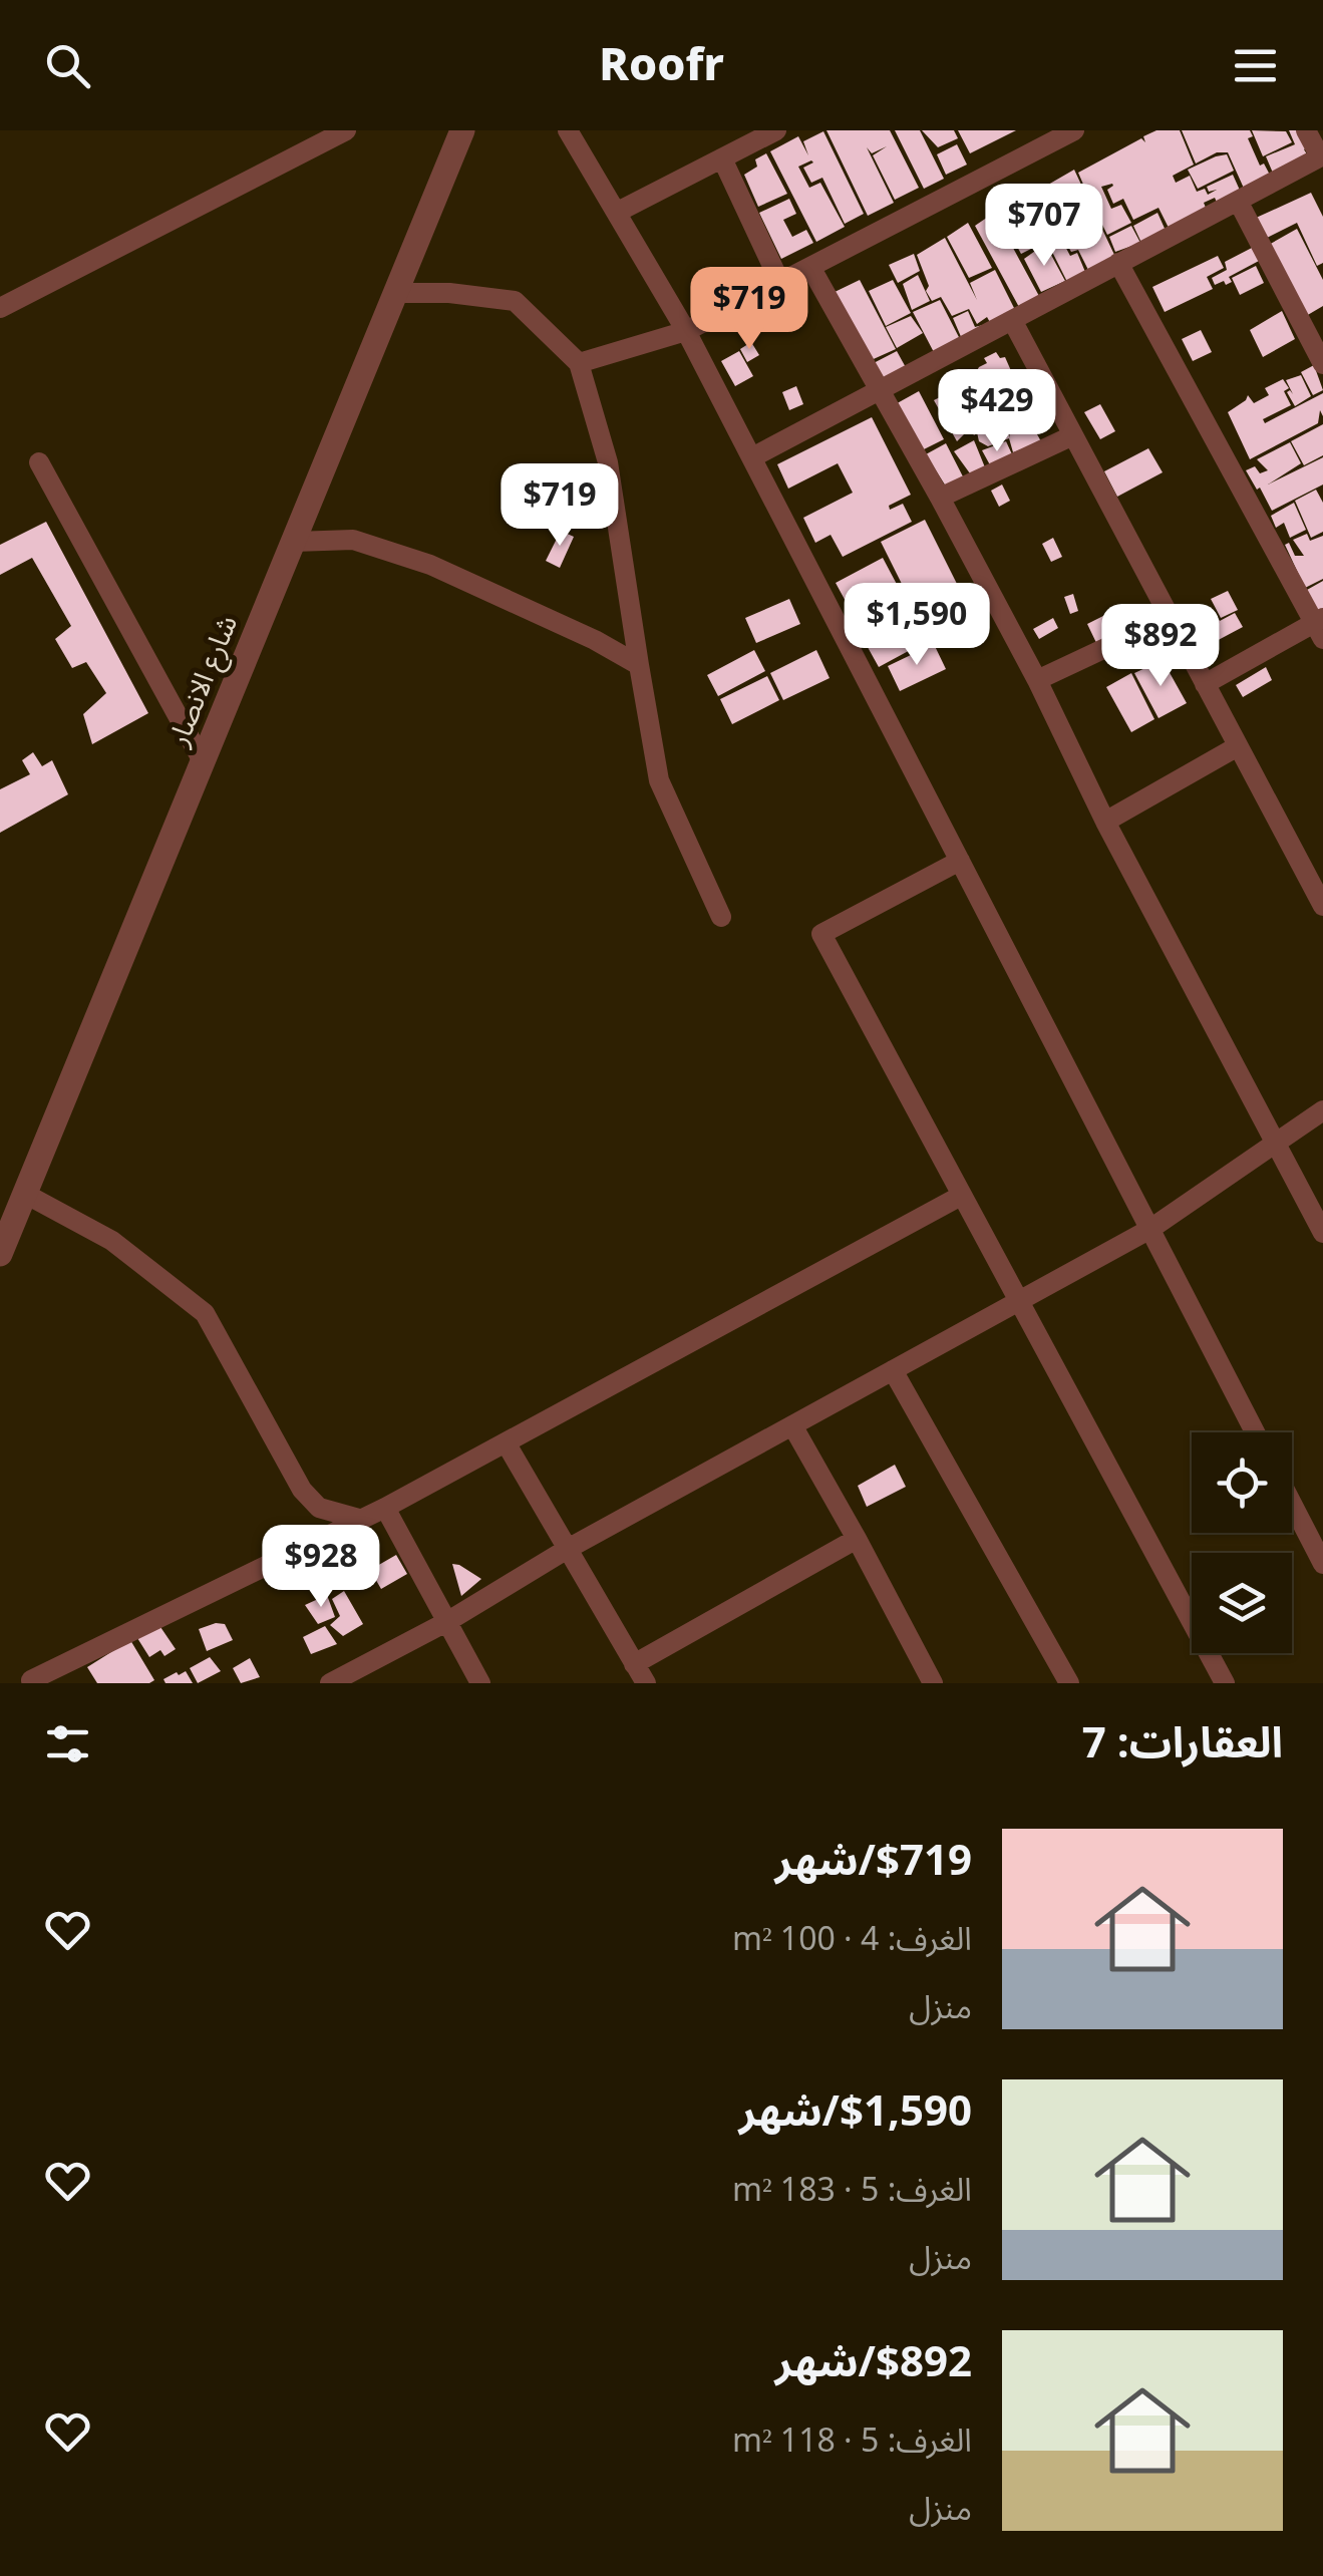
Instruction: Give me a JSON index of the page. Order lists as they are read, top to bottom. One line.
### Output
{"streets":{"street":["شارع الانصار"]},"page":{"header":"Roofr","price":["$707","$719","$429","$719","$1,590","$892","$928"],"heading":"العقارات: 7","list":[{"name":"$719/شهر","note":"الغرف: 4 · 100 m² · منزل"},{"name":"$1,590/شهر","note":"الغرف: 5 · 183 m² · منزل"},{"name":"$892/شهر","note":"الغرف: 5 · 118 m² · منزل"}]}}
